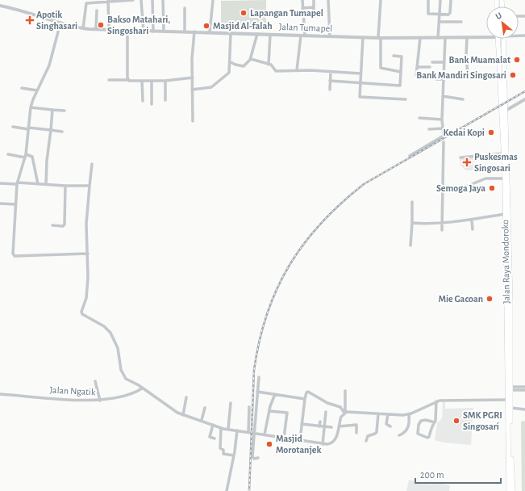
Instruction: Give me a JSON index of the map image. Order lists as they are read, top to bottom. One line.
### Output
{"streets":{"highway":["Jalan Raya Mondoroko"],"street":["Jalan Tumapel","Jalan Ngatik"]},"places":{"other":["Lapangan Tumapel","Bakso Matahari, Singoshari","Masjid Al-falah","Bank Muamalat","Bank Mandiri Singosari","Kedai Kopi","Semoga Jaya","Mie Gacoan","SMK PGRI Singosari","Masjid Morotanjek"],"health":["Apotik Singhasari","Puskesmas Singosari"]},"scale_bar":"200 m","north":"top left"}
